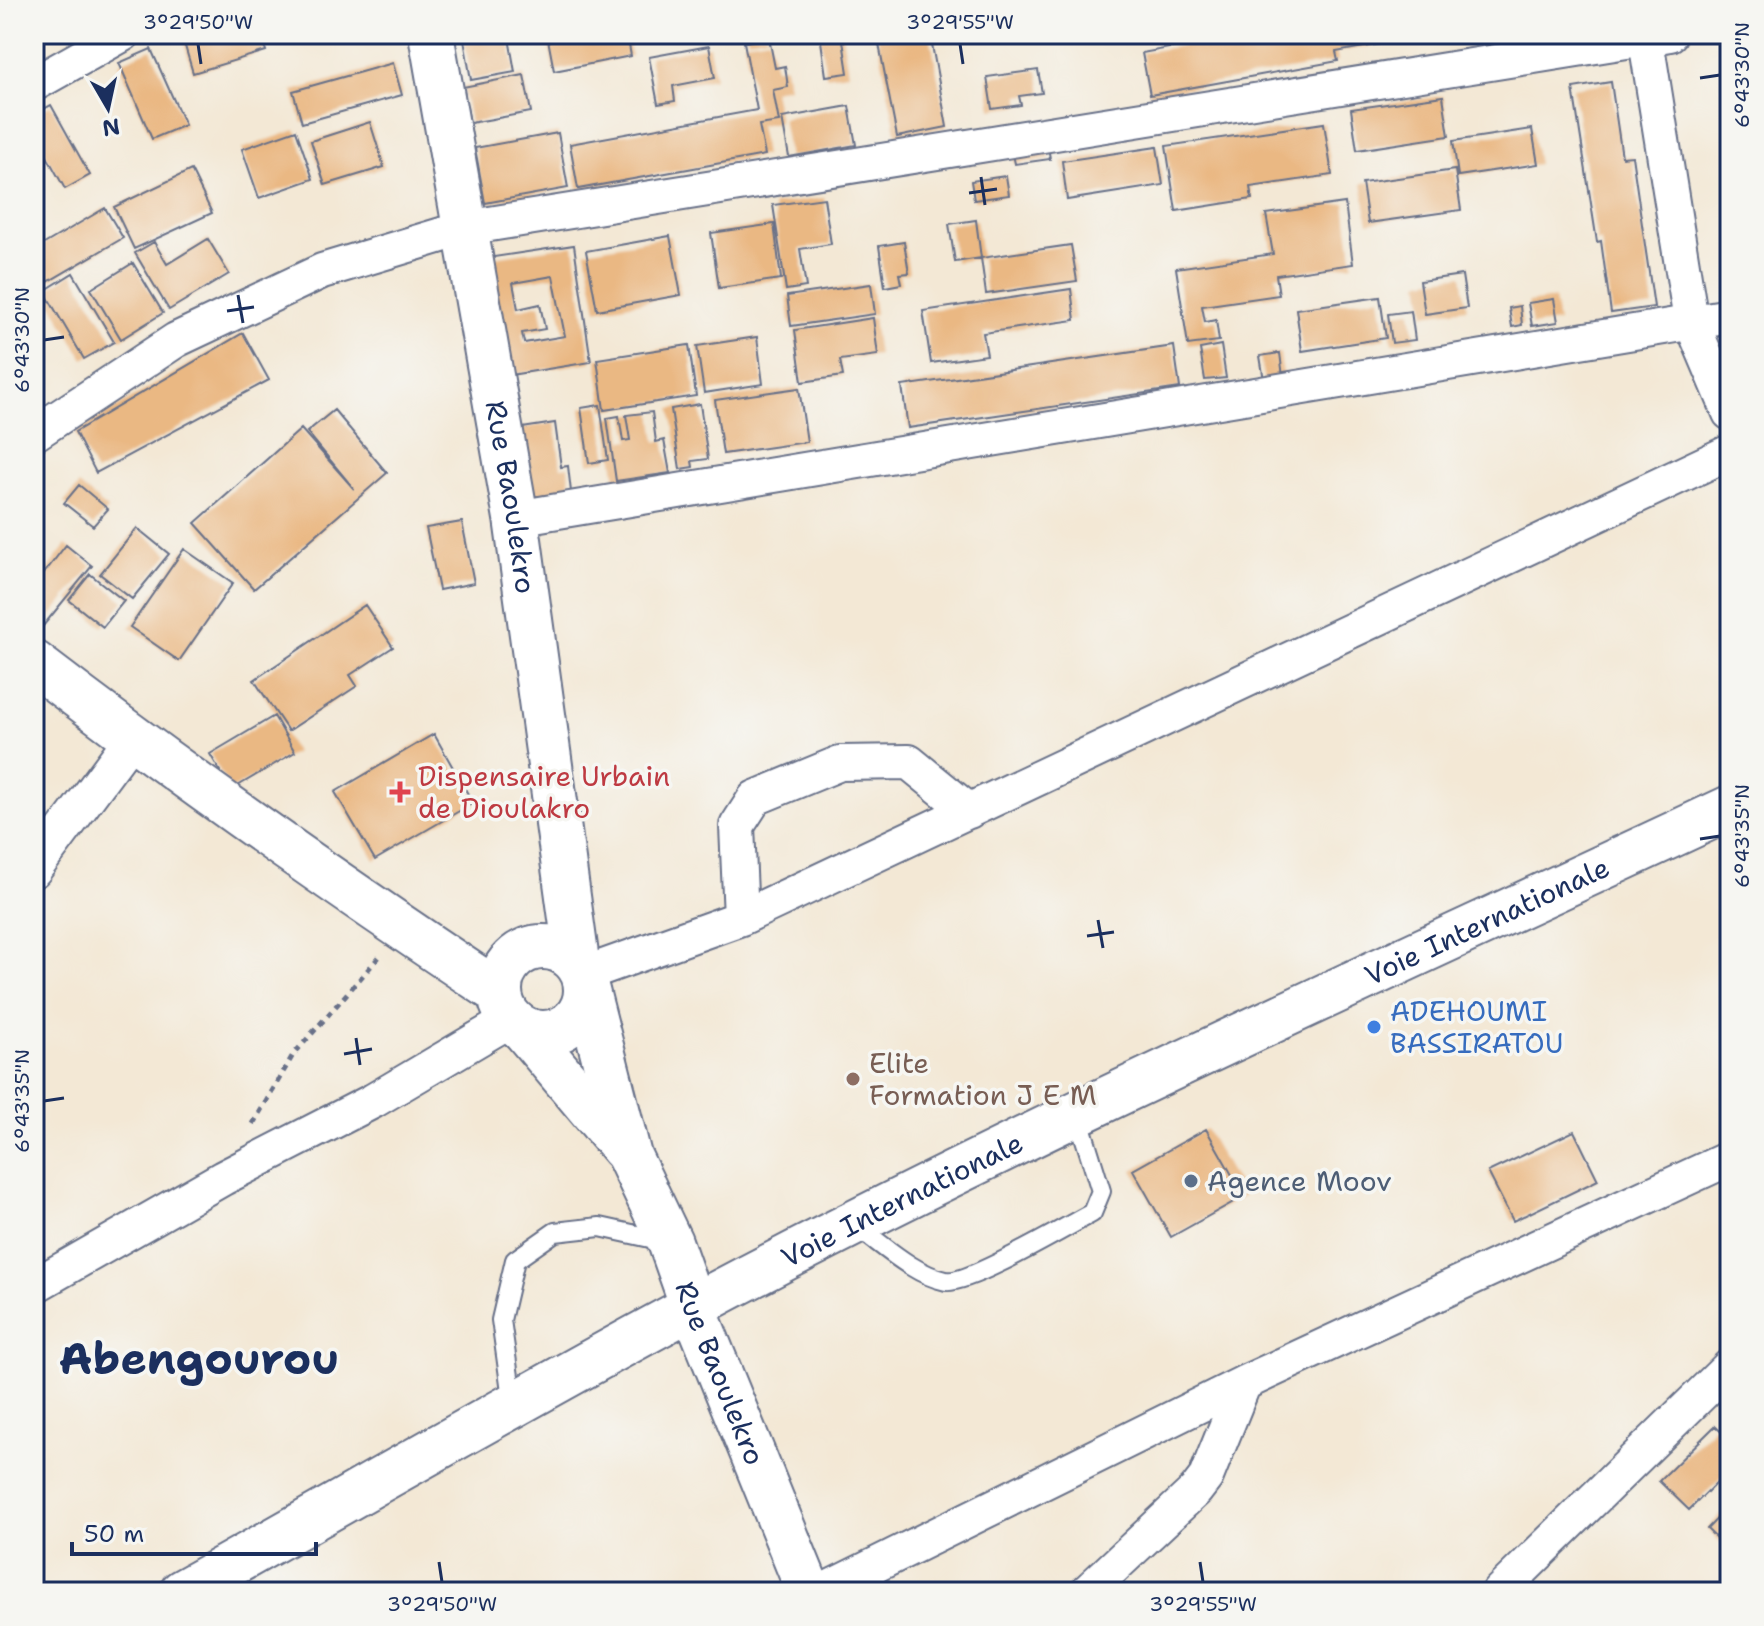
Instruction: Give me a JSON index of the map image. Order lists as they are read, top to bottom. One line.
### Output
{"streets":{"street":["Rue Baoulekro","Voie Internationale"]},"crossings":[["Rue Baoulekro","Voie Internationale"]],"districts":["Abengourou"],"places":{"health":["Dispensaire Urbain de Dioulakro"],"other":["ADEHOUMI BASSIRATOU","Elite Formation J E M","Agence Moov"]},"scale_bar":"50 m","north":"bottom","coordinates":["3°29'50\"W","3°29'55\"W","6°43'30\"N","6°43'35\"N"]}
